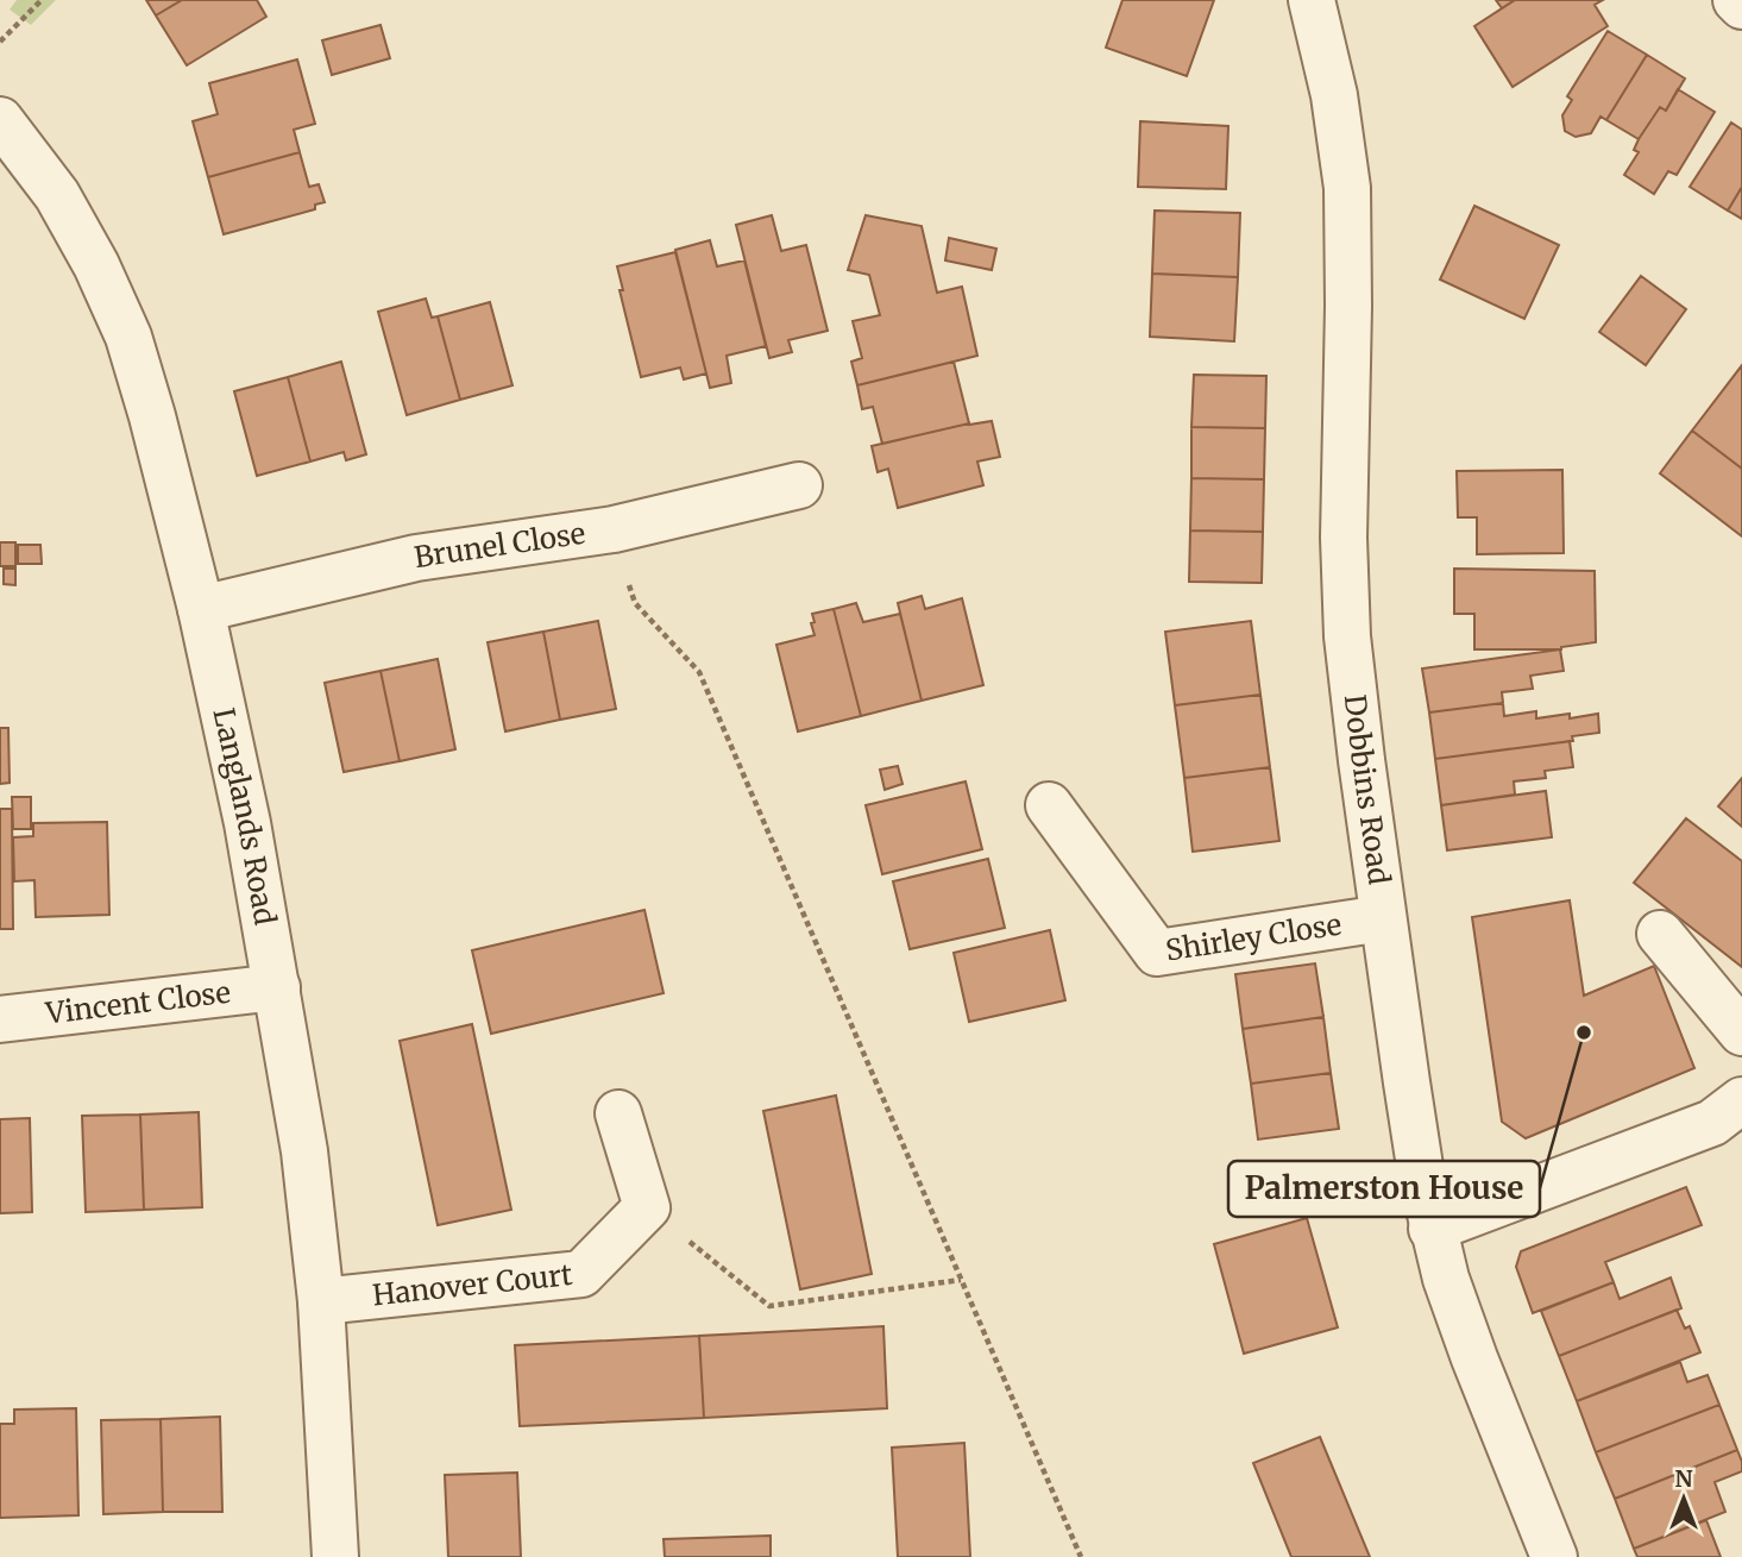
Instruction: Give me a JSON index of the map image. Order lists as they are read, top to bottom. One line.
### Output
{"streets":{"street":["Brunel Close","Dobbins Road","Langlands Road","Shirley Close","Vincent Close","Hanover Court"]},"crossings":[["Brunel Close","Langlands Road"],["Dobbins Road","Shirley Close"],["Langlands Road","Vincent Close"],["Langlands Road","Hanover Court"]],"places":["Palmerston House"],"north":"top"}
